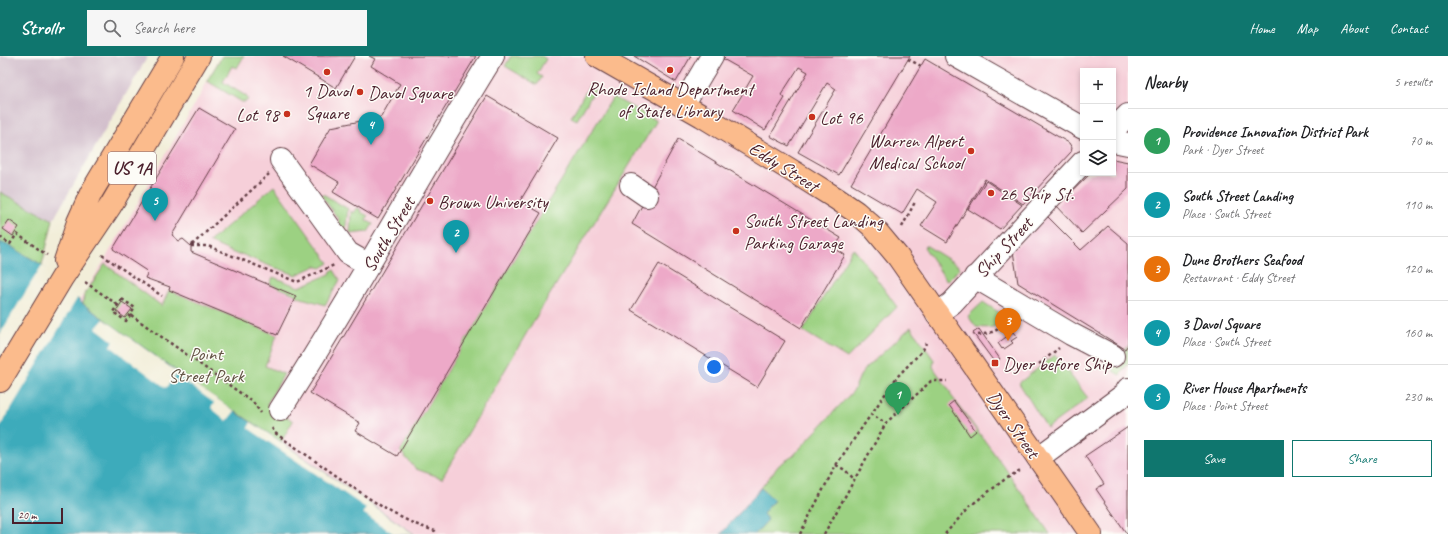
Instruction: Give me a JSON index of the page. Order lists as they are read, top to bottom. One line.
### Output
{"streets":{"main road":["Eddy Street","US 1A","Dyer Street"],"street":["South Street","Ship Street"]},"crossings":[["Eddy Street","Ship Street"],["Eddy Street","Dyer Street"],["Ship Street","Dyer Street"]],"parks":["Point Street Park"],"places":{"other":["Rhode Island Department of State Library","1 Davol Square","Davol Square","Lot 98","Lot 96","Warren Alpert Medical School","26 Ship St.","Brown University","South Street Landing Parking Garage"],"transit":["Dyer before Ship"]},"scale_bar":"20 m","page":{"header":"Strollr","search":"Search here","nav":["Home","Map","About","Contact"],"heading":["Nearby","5 results"],"map_buttons":["+","−"],"list":[{"mark":"1","name":"Providence Innovation District Park","note":"Park · Dyer Street","value":"70 m"},{"mark":"2","name":"South Street Landing","note":"Place · South Street","value":"110 m"},{"mark":"3","name":"Dune Brothers Seafood","note":"Restaurant · Eddy Street","value":"120 m"},{"mark":"4","name":"3 Davol Square","note":"Place · South Street","value":"160 m"},{"mark":"5","name":"River House Apartments","note":"Place · Point Street","value":"230 m"}],"pins":["4","5","2","3","1"],"buttons":["Save","Share"],"scale":"20 m"}}
